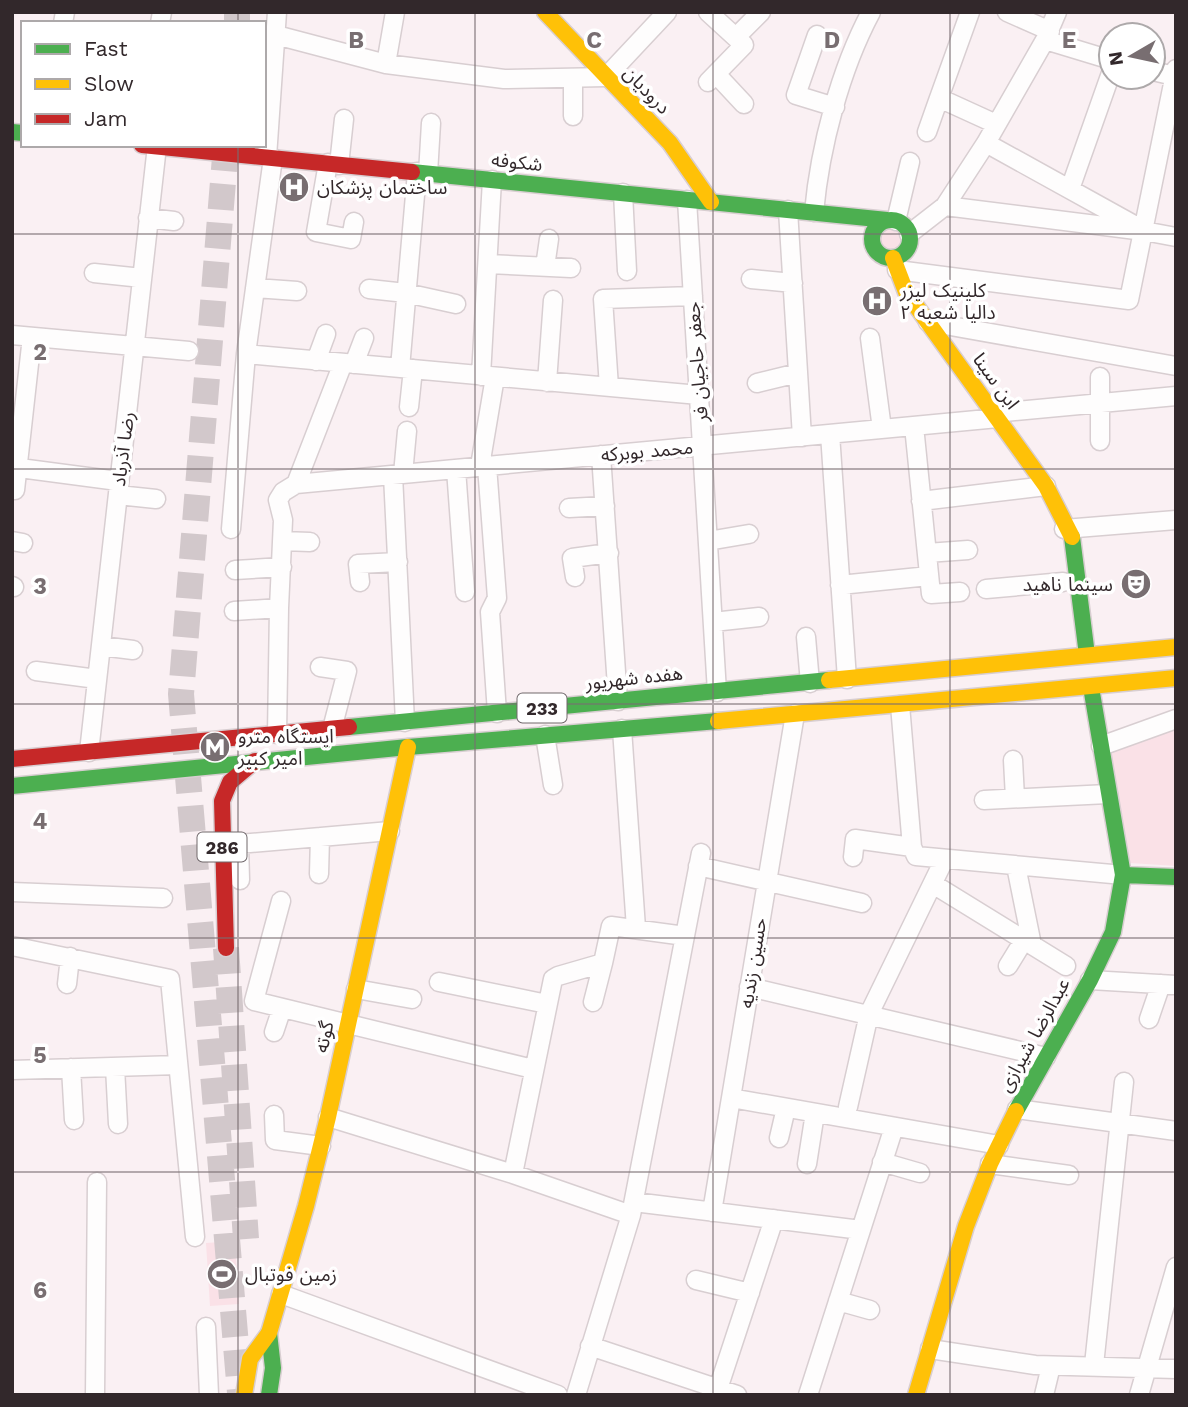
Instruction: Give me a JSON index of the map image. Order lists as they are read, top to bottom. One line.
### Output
{"streets":{"main road":["درودیان","شکوفه","ابن سینا","هفده شهریور","233","286","عبدالرضا شیرازی","گوته"],"street":["جعفر حاجیان فر","رضا آذرباد","محمد بوبرکه","حسین زندیه"]},"crossings":[["درودیان","شکوفه"],["شکوفه","جعفر حاجیان فر"],["شکوفه","ابن سینا"],["جعفر حاجیان فر","محمد بوبرکه"],["جعفر حاجیان فر","هفده شهریور"],["ابن سینا","محمد بوبرکه"],["ابن سینا","هفده شهریور"],["رضا آذرباد","هفده شهریور"],["233","286"],["233","حسین زندیه"],["233","عبدالرضا شیرازی"],["233","گوته"]],"places":{"hospital":["ساختمان پزشکان","کلینیک لیزر دالیا شعبه ۲"],"theatre":["سینما ناهید"],"metro station":["ایستگاه مترو امیر کبیر"],"sports":["زمین فوتبال"]},"legend":["Fast","Slow","Jam"],"north":"left","grid":{"columns":["B","C","D","E"],"rows":["2","3","4","5","6"]}}
